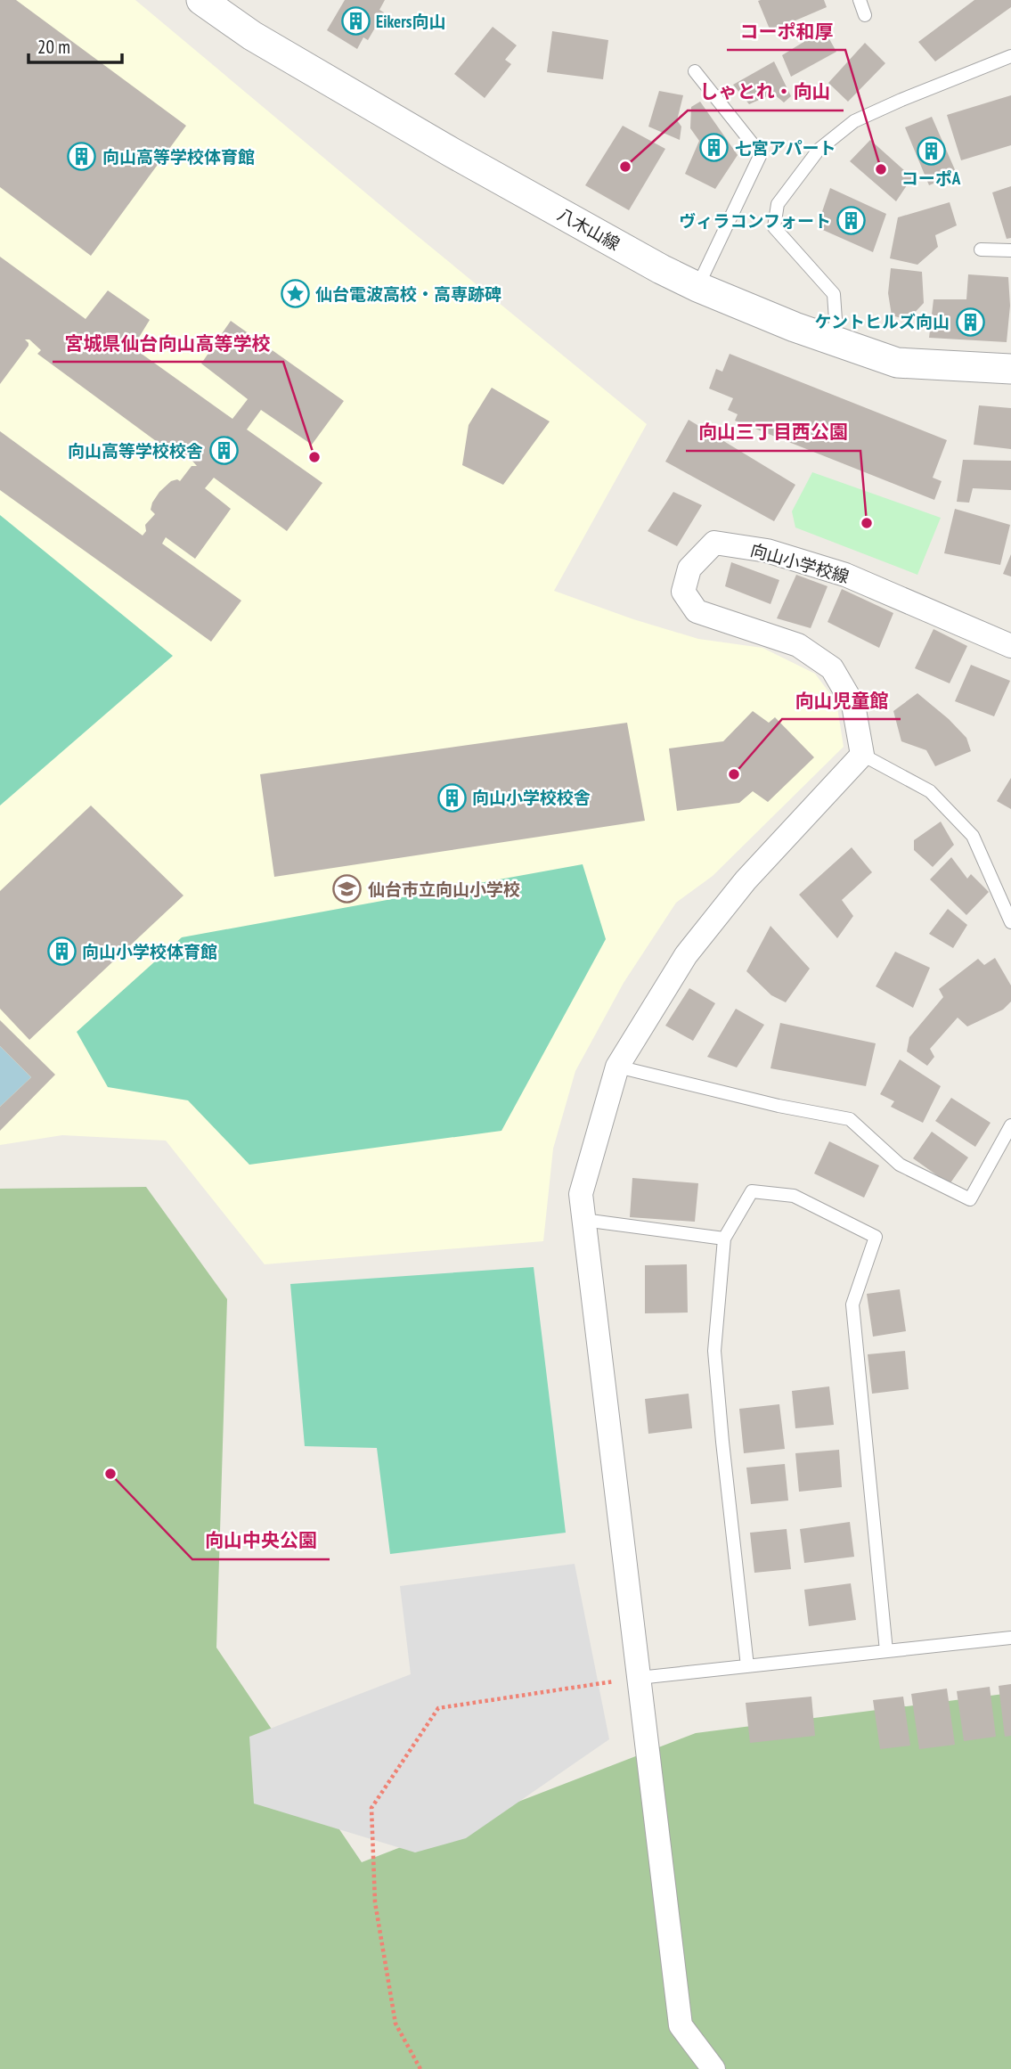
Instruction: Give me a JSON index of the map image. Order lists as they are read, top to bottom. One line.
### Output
{"streets":{"street":["八木山線","向山小学校線"]},"places":{"building":["Eikers向山","七宮アパート","コーポA","向山高等学校体育館","ヴィラコンフォート","ケントヒルズ向山","向山高等学校校舎","向山小学校校舎","向山小学校体育館"],"other":["しゃとれ・向山","コーポ和厚","宮城県仙台向山高等学校","向山三丁目西公園","向山児童館","向山中央公園"],"place":["仙台電波高校・高専跡碑"],"school or university":["仙台市立向山小学校"]},"scale_bar":"20 m"}
